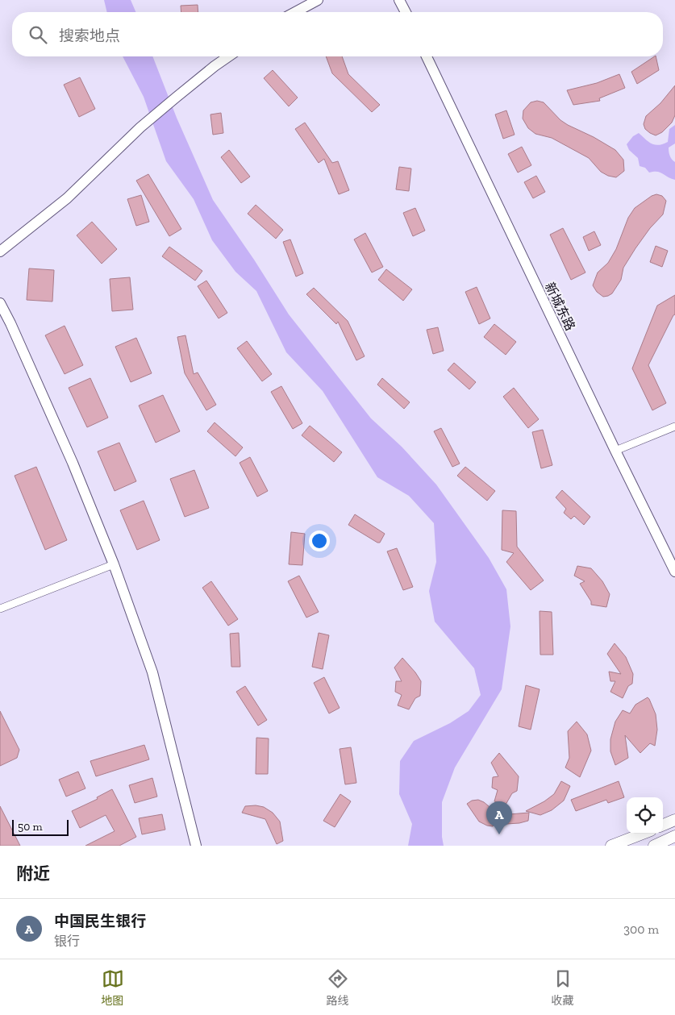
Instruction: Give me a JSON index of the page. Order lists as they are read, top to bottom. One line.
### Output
{"streets":{"street":["新城东路"]},"scale_bar":"50 m","page":{"search":"搜索地点","pins":"A","scale":"50 m","heading":"附近","list":[{"mark":"A","name":"中国民生银行","note":"银行","value":"300 m"}],"nav":["地图","路线","收藏"]}}
